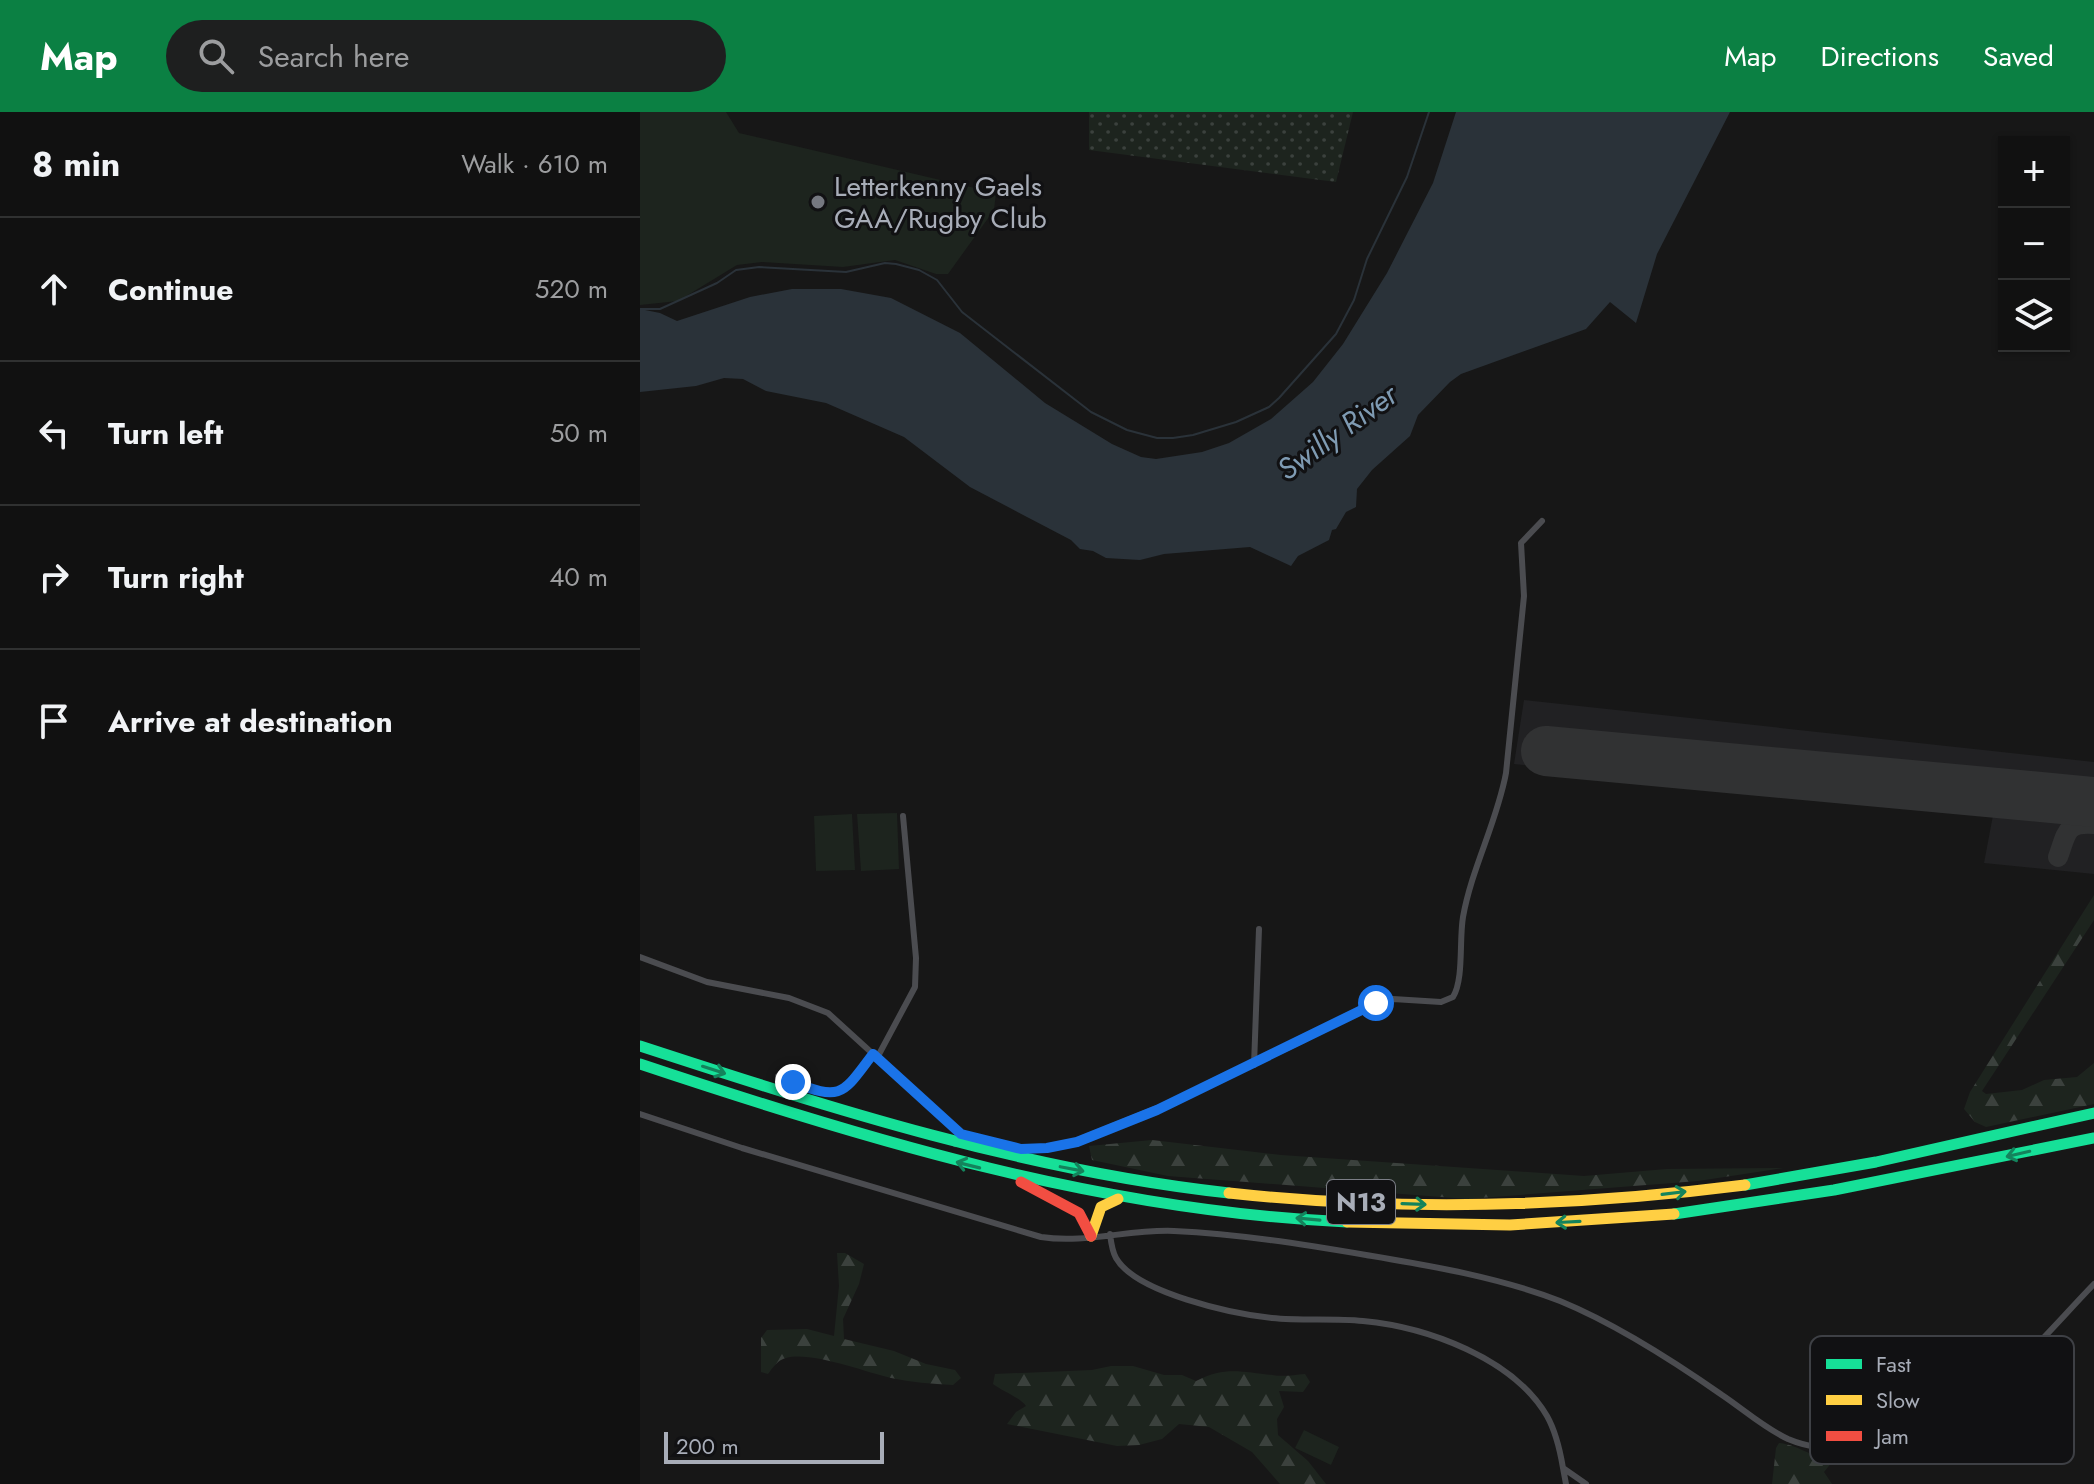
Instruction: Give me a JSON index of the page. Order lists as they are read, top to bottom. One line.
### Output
{"streets":{"highway":["N13"]},"water":["Swilly River"],"places":["Letterkenny Gaels GAA/Rugby Club"],"legend":["Fast","Slow","Jam"],"scale_bar":"200 m","page":{"header":"Map","search":"Search here","nav":["Map","Directions","Saved"],"heading":["8 min","Walk · 610 m"],"map_buttons":["+","−"],"list":[["Continue","520 m"],["Turn left","50 m"],["Turn right","40 m"],"Arrive at destination"],"scale":"200 m"}}
